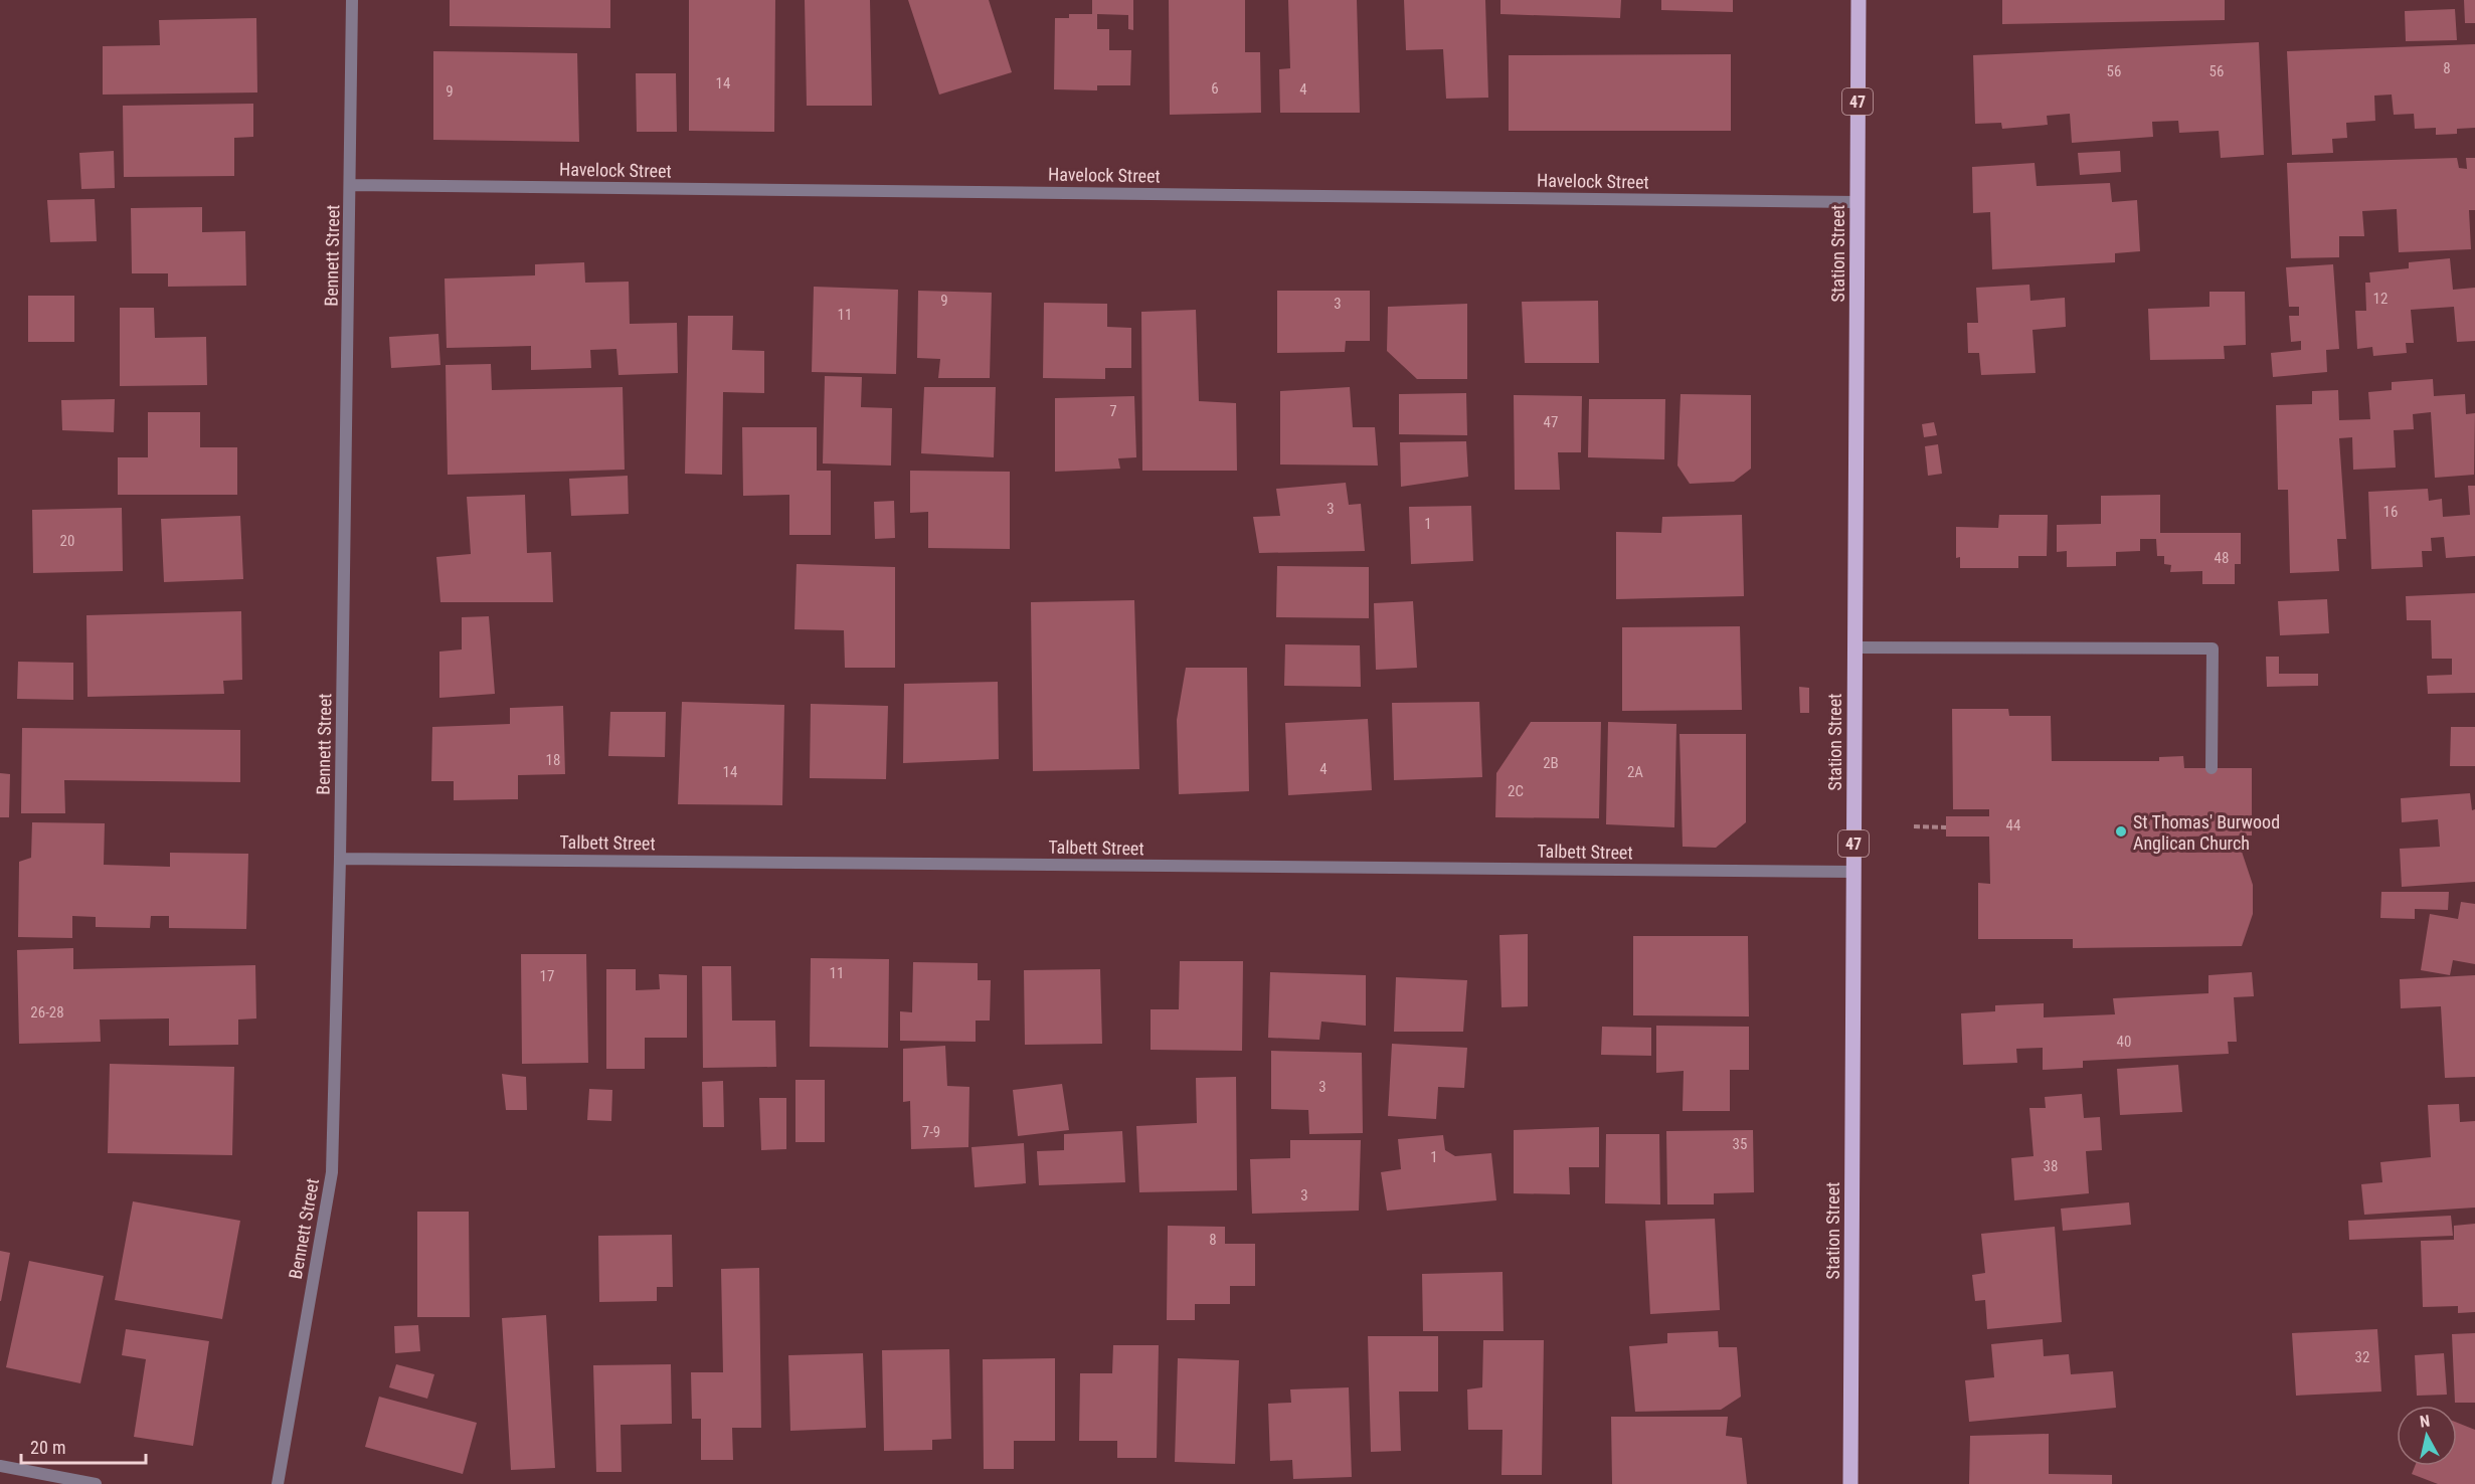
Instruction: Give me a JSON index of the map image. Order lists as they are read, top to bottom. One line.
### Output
{"streets":{"main road":["47","Station Street"],"street":["Havelock Street","Bennett Street","Talbett Street"]},"crossings":[["Havelock Street","Station Street"],["Havelock Street","Bennett Street"],["Station Street","Talbett Street"],["Bennett Street","Talbett Street"]],"places":["St Thomas' Burwood Anglican Church"],"house_numbers":["8","56","56","14","6","4","9","12","9","3","11","7","47","3","16","1","20","48","18","2B","4","14","2A","2C","44","11","17","26-28","40","3","7-9","35","1","38","3","8","32"],"scale_bar":"20 m","north":"top"}
